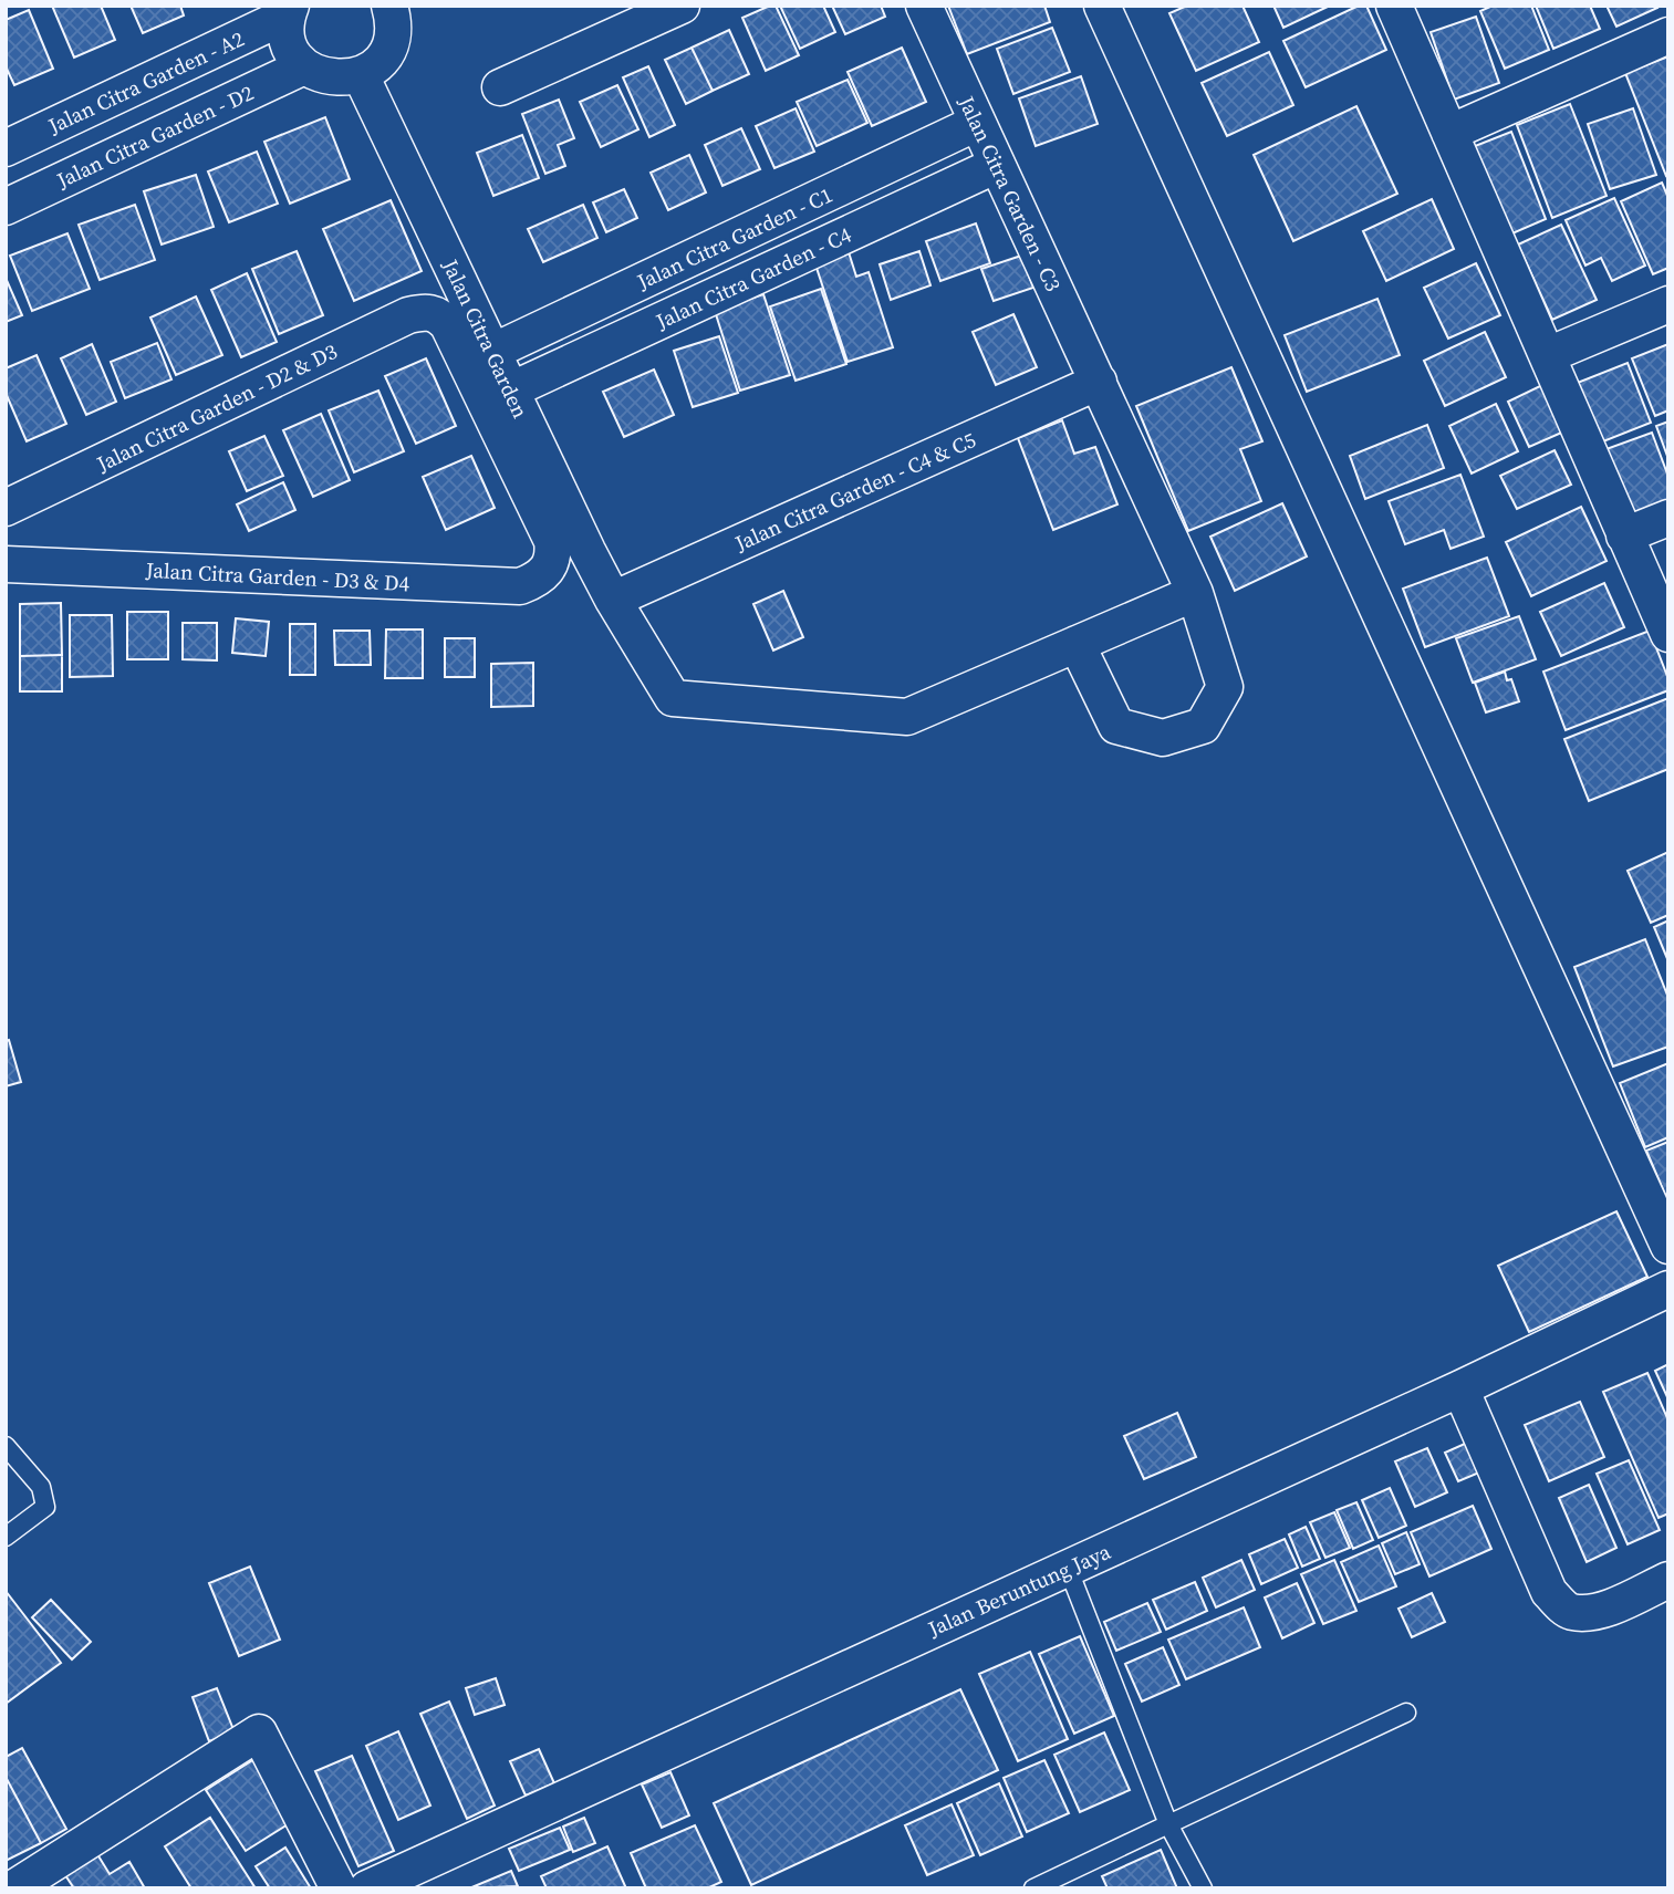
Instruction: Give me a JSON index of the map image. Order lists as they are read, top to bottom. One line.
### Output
{"streets":{"street":["Jalan Citra Garden - A2","Jalan Citra Garden - D2","Jalan Citra Garden - C3","Jalan Citra Garden - C1","Jalan Citra Garden - C4","Jalan Citra Garden","Jalan Citra Garden - D2 & D3","Jalan Citra Garden - C4 & C5","Jalan Citra Garden - D3 & D4","Jalan Beruntung Jaya"]},"crossings":[["Jalan Citra Garden - C3","Jalan Citra Garden - C1"],["Jalan Citra Garden - C3","Jalan Citra Garden - C4"],["Jalan Citra Garden - C3","Jalan Citra Garden"],["Jalan Citra Garden - C3","Jalan Citra Garden - C4 & C5"],["Jalan Citra Garden - C1","Jalan Citra Garden"],["Jalan Citra Garden - C4","Jalan Citra Garden"],["Jalan Citra Garden","Jalan Citra Garden - D2 & D3"],["Jalan Citra Garden","Jalan Citra Garden - C4 & C5"],["Jalan Citra Garden","Jalan Citra Garden - D3 & D4"]]}
